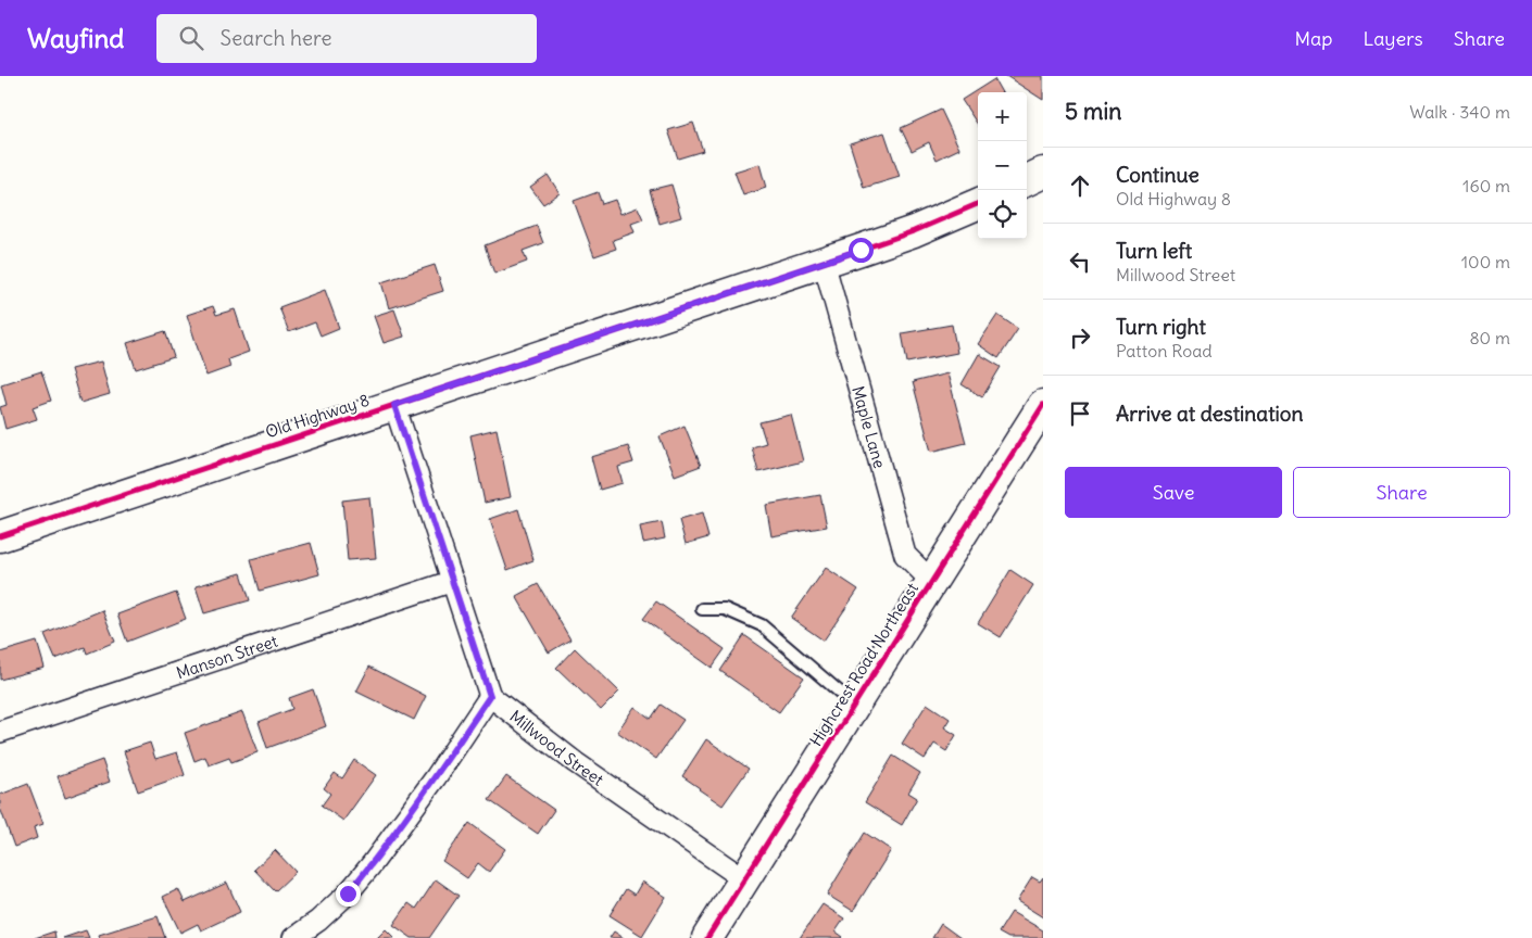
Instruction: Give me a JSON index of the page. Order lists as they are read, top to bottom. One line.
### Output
{"streets":{"street":["Old Highway 8","Maple Lane","Manson Street","Highcrest Road Northeast","Millwood Street"]},"crossings":[["Old Highway 8","Maple Lane"],["Maple Lane","Highcrest Road Northeast"],["Highcrest Road Northeast","Millwood Street"]],"page":{"header":"Wayfind","search":"Search here","nav":["Map","Layers","Share"],"heading":["5 min","Walk · 340 m"],"map_buttons":["+","−"],"list":[["Continue","Old Highway 8","160 m"],["Turn left","Millwood Street","100 m"],["Turn right","Patton Road","80 m"],"Arrive at destination"],"buttons":["Save","Share"]}}
